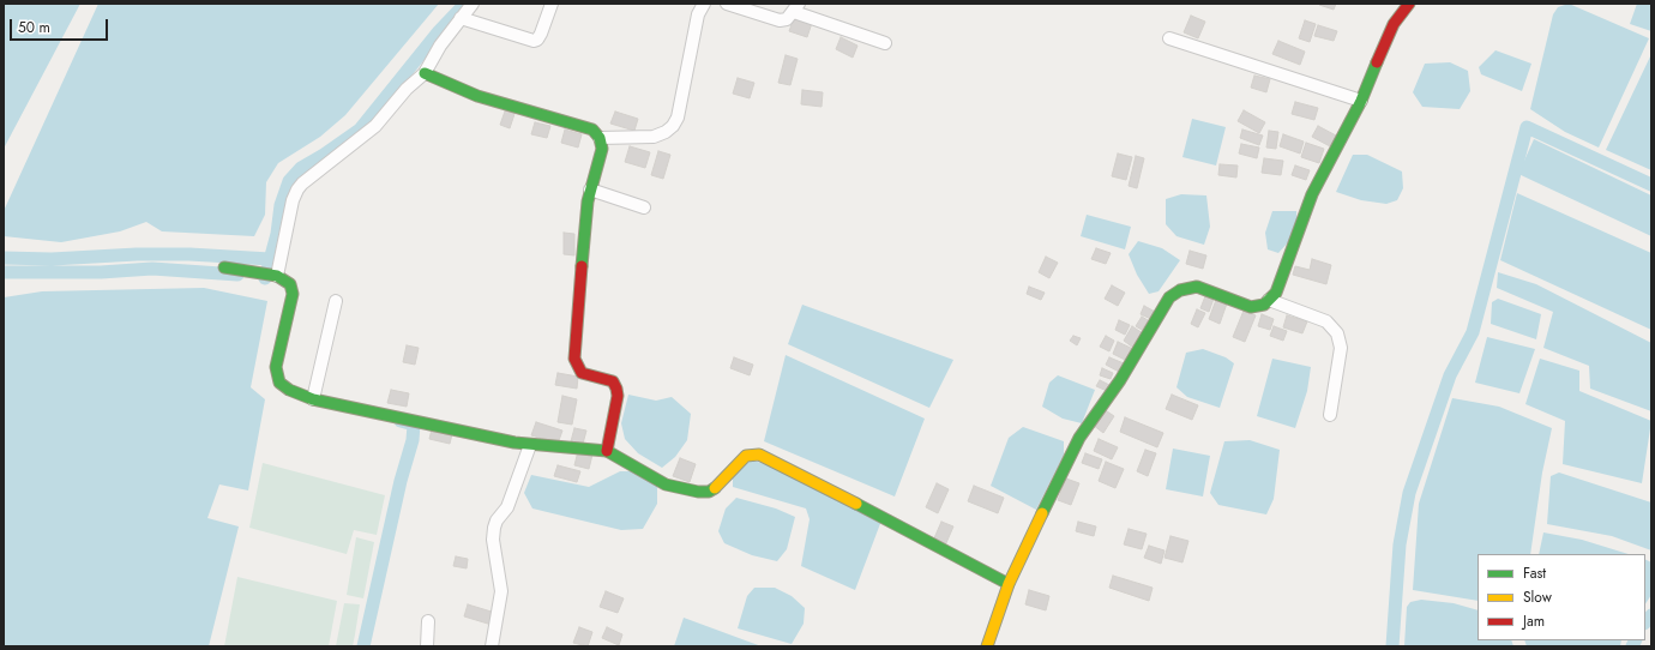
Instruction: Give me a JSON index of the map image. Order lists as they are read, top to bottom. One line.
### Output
{"legend":["Fast","Slow","Jam"],"scale_bar":"50 m"}
